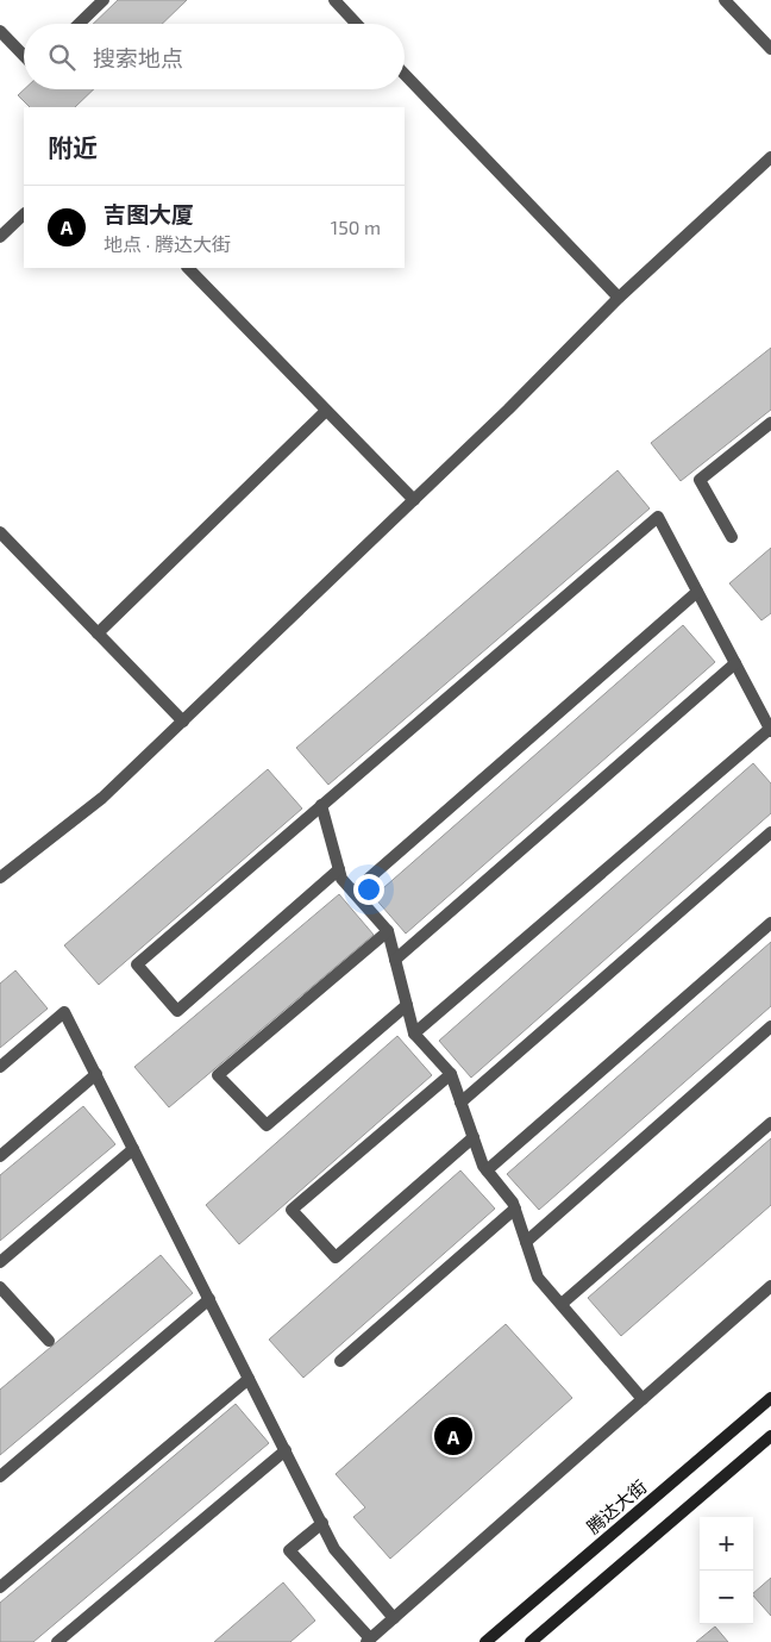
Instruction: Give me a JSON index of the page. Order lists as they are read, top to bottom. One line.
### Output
{"streets":{"main road":["腾达大街"]},"page":{"search":"搜索地点","heading":"附近","list":[{"mark":"A","name":"吉图大厦","note":"地点 · 腾达大街","value":"150 m"}],"pins":"A","map_buttons":["+","−"]}}
